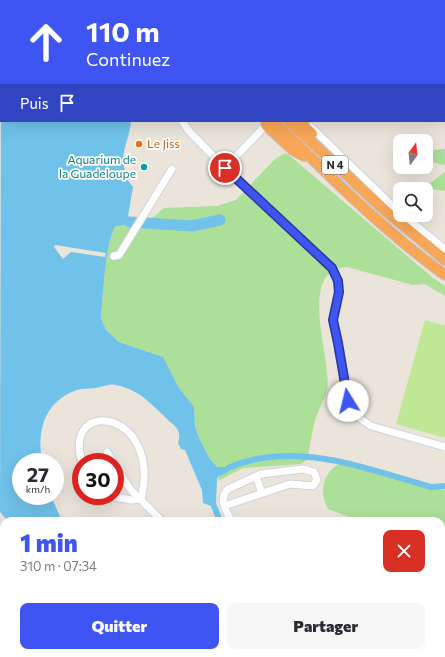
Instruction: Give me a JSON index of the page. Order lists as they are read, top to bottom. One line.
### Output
{"streets":{"highway":["N 4"]},"places":["Le Jiss","Aquarium de la Guadeloupe"],"north":"top","page":{"turn":["110 m","Continuez"],"then":"Puis","speed":"27 km/h","limit":"30","heading":["1 min","310 m · 07:34"],"buttons":["Quitter","Partager"]}}
